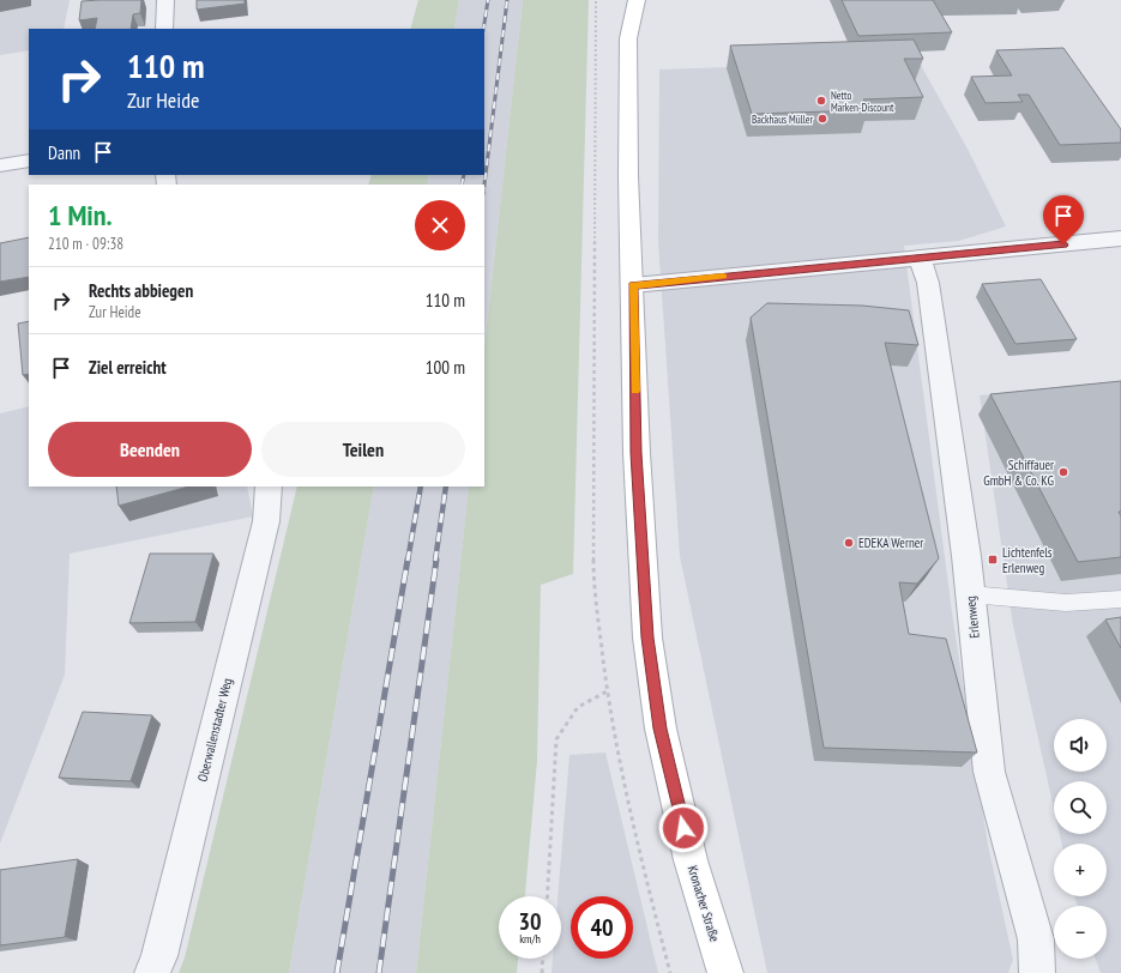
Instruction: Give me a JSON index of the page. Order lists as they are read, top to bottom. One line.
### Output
{"streets":{"street":["Erlenweg","Oberwallenstadter Weg","Kronacher Straße"]},"places":{"other":["Netto Marken-Discount","Backhaus Müller","Schiffauer GmbH & Co. KG","EDEKA Werner"],"transit":["Lichtenfels Erlenweg"]},"page":{"turn":["110 m","Zur Heide"],"then":"Dann","heading":["1 Min.","210 m · 09:38"],"list":[{"name":"Rechts abbiegen","note":"Zur Heide","value":"110 m"},{"name":"Ziel erreicht","value":"100 m"}],"buttons":["Beenden","Teilen"],"map_buttons":["+","−"],"speed":"30 km/h","limit":"40"}}
